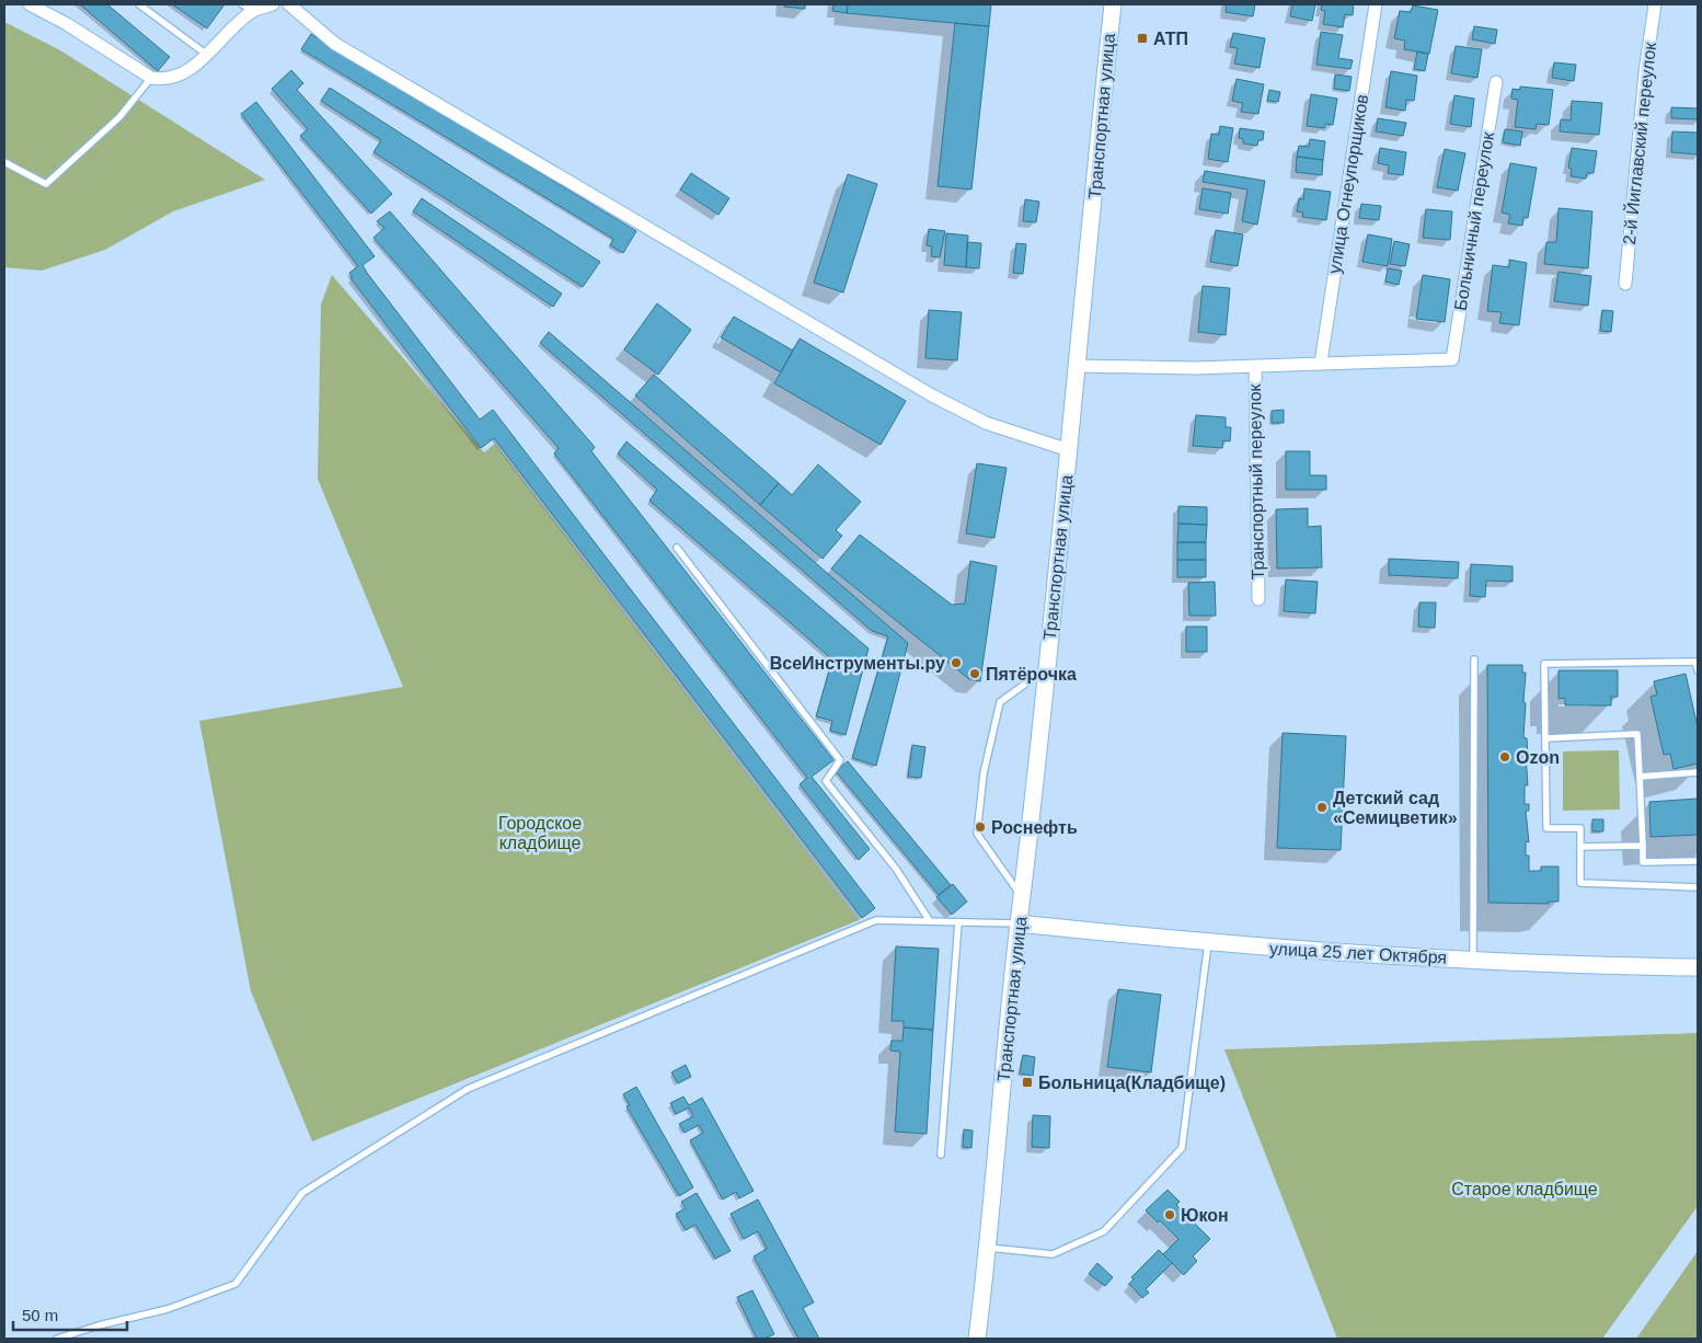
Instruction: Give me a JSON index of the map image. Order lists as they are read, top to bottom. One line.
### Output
{"streets":{"main road":["Транспортная улица","улица 25 лет Октября"],"street":["2-й Йиглавский переулок","улица Огнеупорщиков","Больничный переулок","Транспортный переулок"]},"crossings":[["Транспортная улица","улица 25 лет Октября"],["улица Огнеупорщиков","Больничный переулок"]],"parks":["Городское кладбище","Старое кладбище"],"places":{"transit":["АТП","Больница(Кладбище)"],"other":["ВсеИнструменты.ру","Пятёрочка","Ozon","Детский сад «Семицветик»","Роснефть","Юкон"]},"scale_bar":"50 m"}
